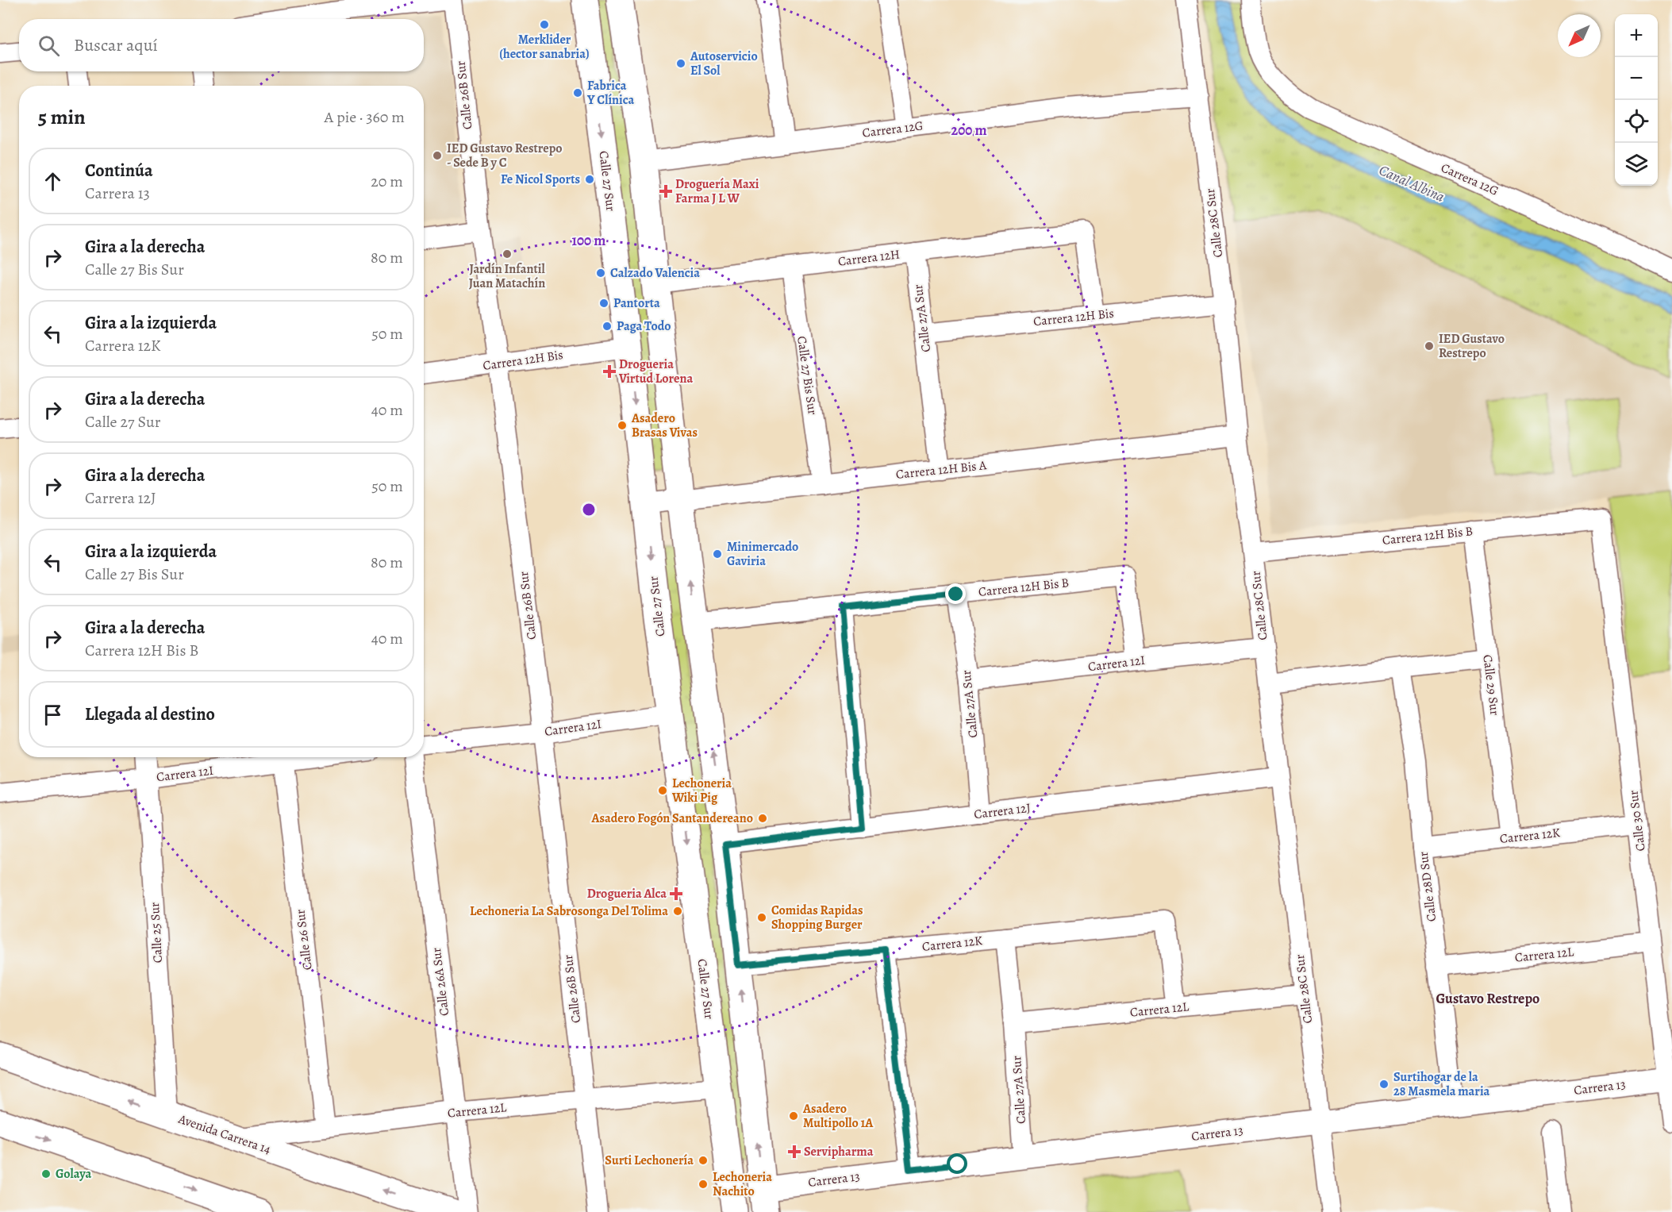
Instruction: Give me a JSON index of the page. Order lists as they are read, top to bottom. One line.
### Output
{"streets":{"main road":["Calle 27 Sur","Avenida Carrera 14"],"street":["Calle 26B Sur","Carrera 12G","Calle 28C Sur","Carrera 12H","Carrera 12H Bis","Calle 27A Sur","Calle 27 Bis Sur","Carrera 12H Bis A","Carrera 12H Bis B","Carrera 12I","Calle 29 Sur","Carrera 12J","Calle 30 Sur","Carrera 12K","Calle 28D Sur","Calle 25 Sur","Calle 26 Sur","Carrera 12L","Calle 26A Sur","Carrera 13"]},"crossings":[["Calle 26B Sur","Carrera 12H Bis"],["Calle 26B Sur","Carrera 12I"],["Calle 26B Sur","Carrera 12L"],["Carrera 12G","Calle 28C Sur"],["Calle 27 Sur","Carrera 12H Bis"],["Calle 27 Sur","Carrera 12H Bis A"],["Calle 27 Sur","Carrera 12I"],["Calle 27 Sur","Carrera 12L"],["Calle 28C Sur","Carrera 12H Bis"],["Calle 28C Sur","Carrera 12H Bis A"],["Calle 28C Sur","Carrera 12H Bis B"],["Calle 28C Sur","Carrera 12I"],["Calle 28C Sur","Carrera 12J"],["Calle 28C Sur","Carrera 12L"],["Calle 28C Sur","Carrera 13"],["Carrera 12H","Carrera 12H Bis"],["Carrera 12H","Calle 27A Sur"],["Carrera 12H","Calle 27 Bis Sur"],["Carrera 12H Bis","Calle 27A Sur"],["Calle 27A Sur","Carrera 12H Bis A"],["Calle 27A Sur","Carrera 12H Bis B"],["Calle 27A Sur","Carrera 12I"],["Calle 27A Sur","Carrera 12J"],["Calle 27A Sur","Carrera 12K"],["Calle 27A Sur","Carrera 12L"],["Calle 27A Sur","Carrera 13"],["Calle 27 Bis Sur","Carrera 12H Bis A"],["Carrera 12H Bis B","Carrera 12I"],["Carrera 12H Bis B","Calle 29 Sur"],["Carrera 12H Bis B","Calle 30 Sur"],["Carrera 12I","Calle 25 Sur"],["Carrera 12I","Calle 26 Sur"],["Calle 29 Sur","Carrera 12K"],["Calle 30 Sur","Carrera 12K"],["Calle 30 Sur","Carrera 12L"],["Calle 30 Sur","Carrera 13"],["Carrera 12K","Calle 28D Sur"],["Carrera 12K","Carrera 12L"],["Calle 28D Sur","Carrera 12L"],["Calle 28D Sur","Carrera 13"],["Calle 25 Sur","Avenida Carrera 14"],["Calle 26 Sur","Carrera 12L"],["Carrera 12L","Calle 26A Sur"],["Carrera 12L","Avenida Carrera 14"]],"districts":["Gustavo Restrepo"],"water":["Canal Albina"],"places":{"other":["Merklider (hector sanabria)","Autoservicio El Sol","Fabrica Y Clínica","IED Gustavo Restrepo - Sede B y C","Fe Nicol Sports","Jardín Infantil Juan Matachín","Calzado Valencia","Pantorta","Paga Todo","IED Gustavo Restrepo","Asadero Brasas Vivas","Minimercado Gaviria","Lechoneria Wiki Pig","Asadero Fogón Santandereano","Lechoneria La Sabrosonga Del Tolima","Comidas Rapidas Shopping Burger","Surtihogar de la 28 Masmela maria","Asadero Multipollo 1A","Surti Lechonería","Golaya","Lechoneria Nachito"],"health":["Droguería Maxi Farma J L W","Drogueria Virtud Lorena","Drogueria Alca","Servipharma"]},"north":"bottom left","page":{"map_buttons":["+","−"],"search":"Buscar aquí","heading":["5 min","A pie · 360 m"],"list":[["Continúa","Carrera 13","20 m"],["Gira a la derecha","Calle 27 Bis Sur","80 m"],["Gira a la izquierda","Carrera 12K","50 m"],["Gira a la derecha","Calle 27 Sur","40 m"],["Gira a la derecha","Carrera 12J","50 m"],["Gira a la izquierda","Calle 27 Bis Sur","80 m"],["Gira a la derecha","Carrera 12H Bis B","40 m"],"Llegada al destino"]},"rings":["200 m","100 m"]}
